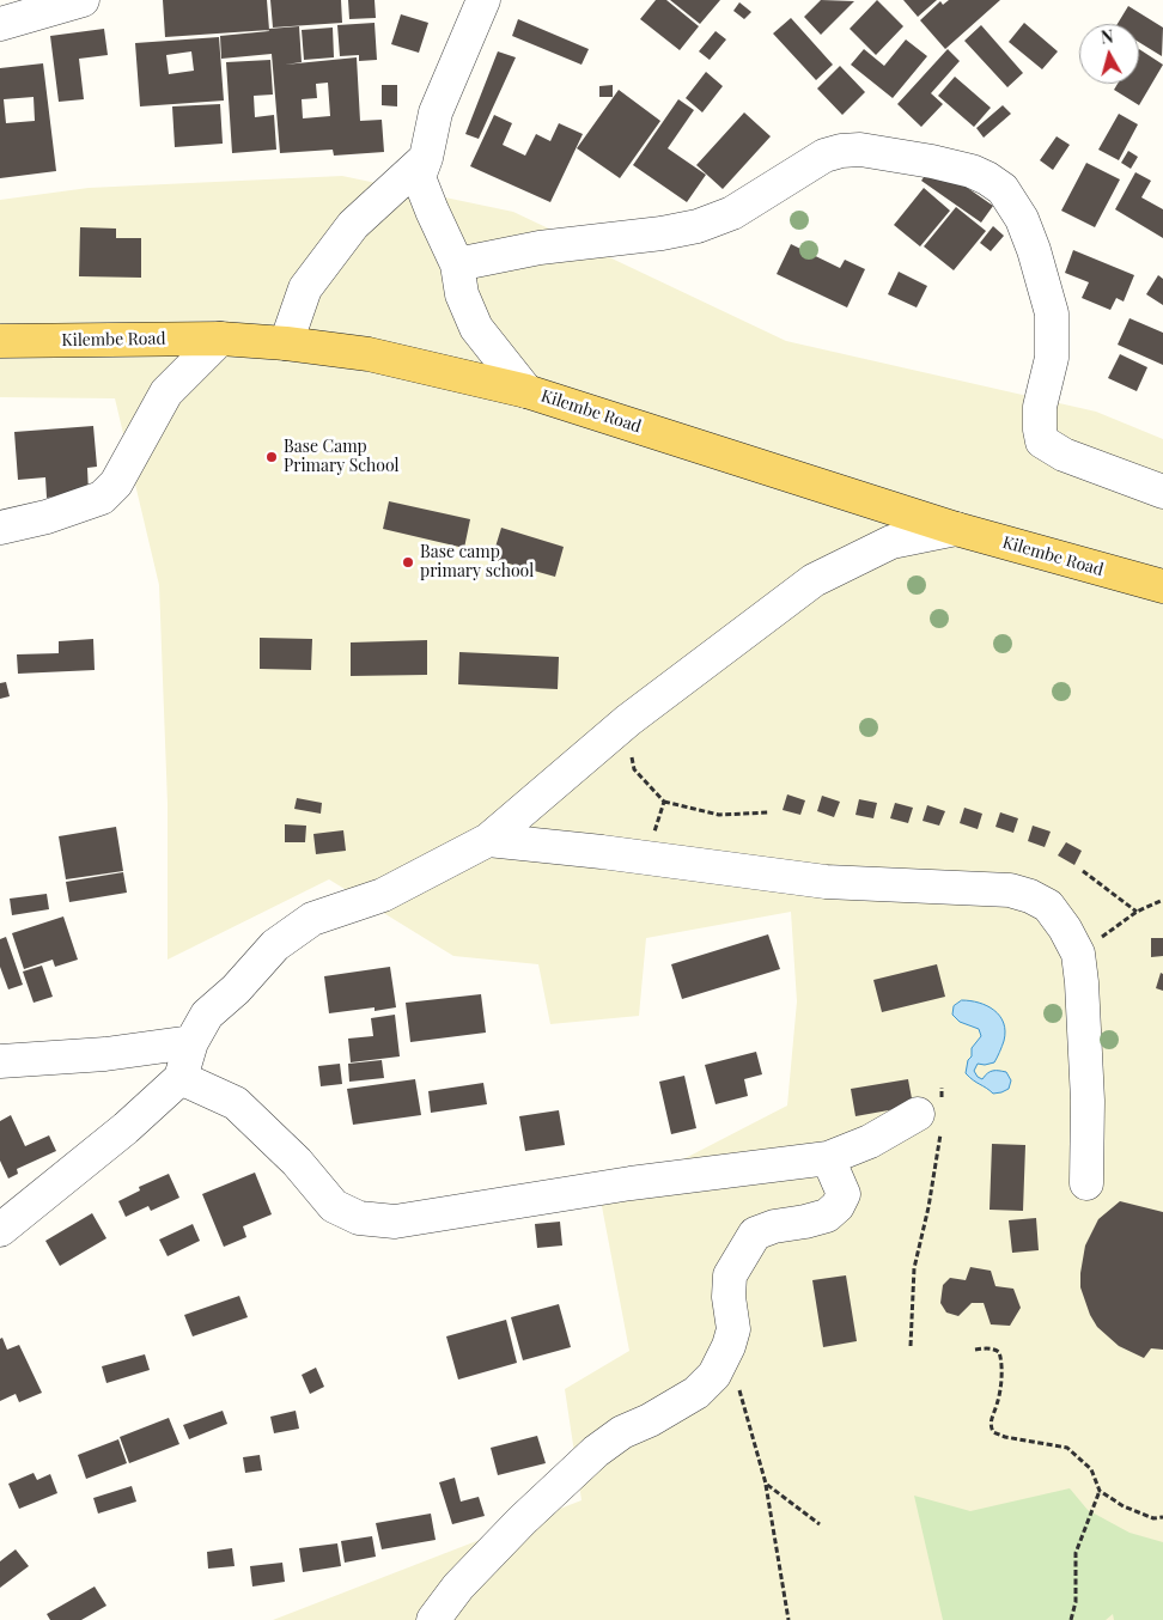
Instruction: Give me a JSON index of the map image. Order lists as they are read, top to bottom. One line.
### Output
{"streets":{"main road":["Kilembe Road"]},"places":["Base Camp Primary School","Base camp primary school"],"north":"top"}
